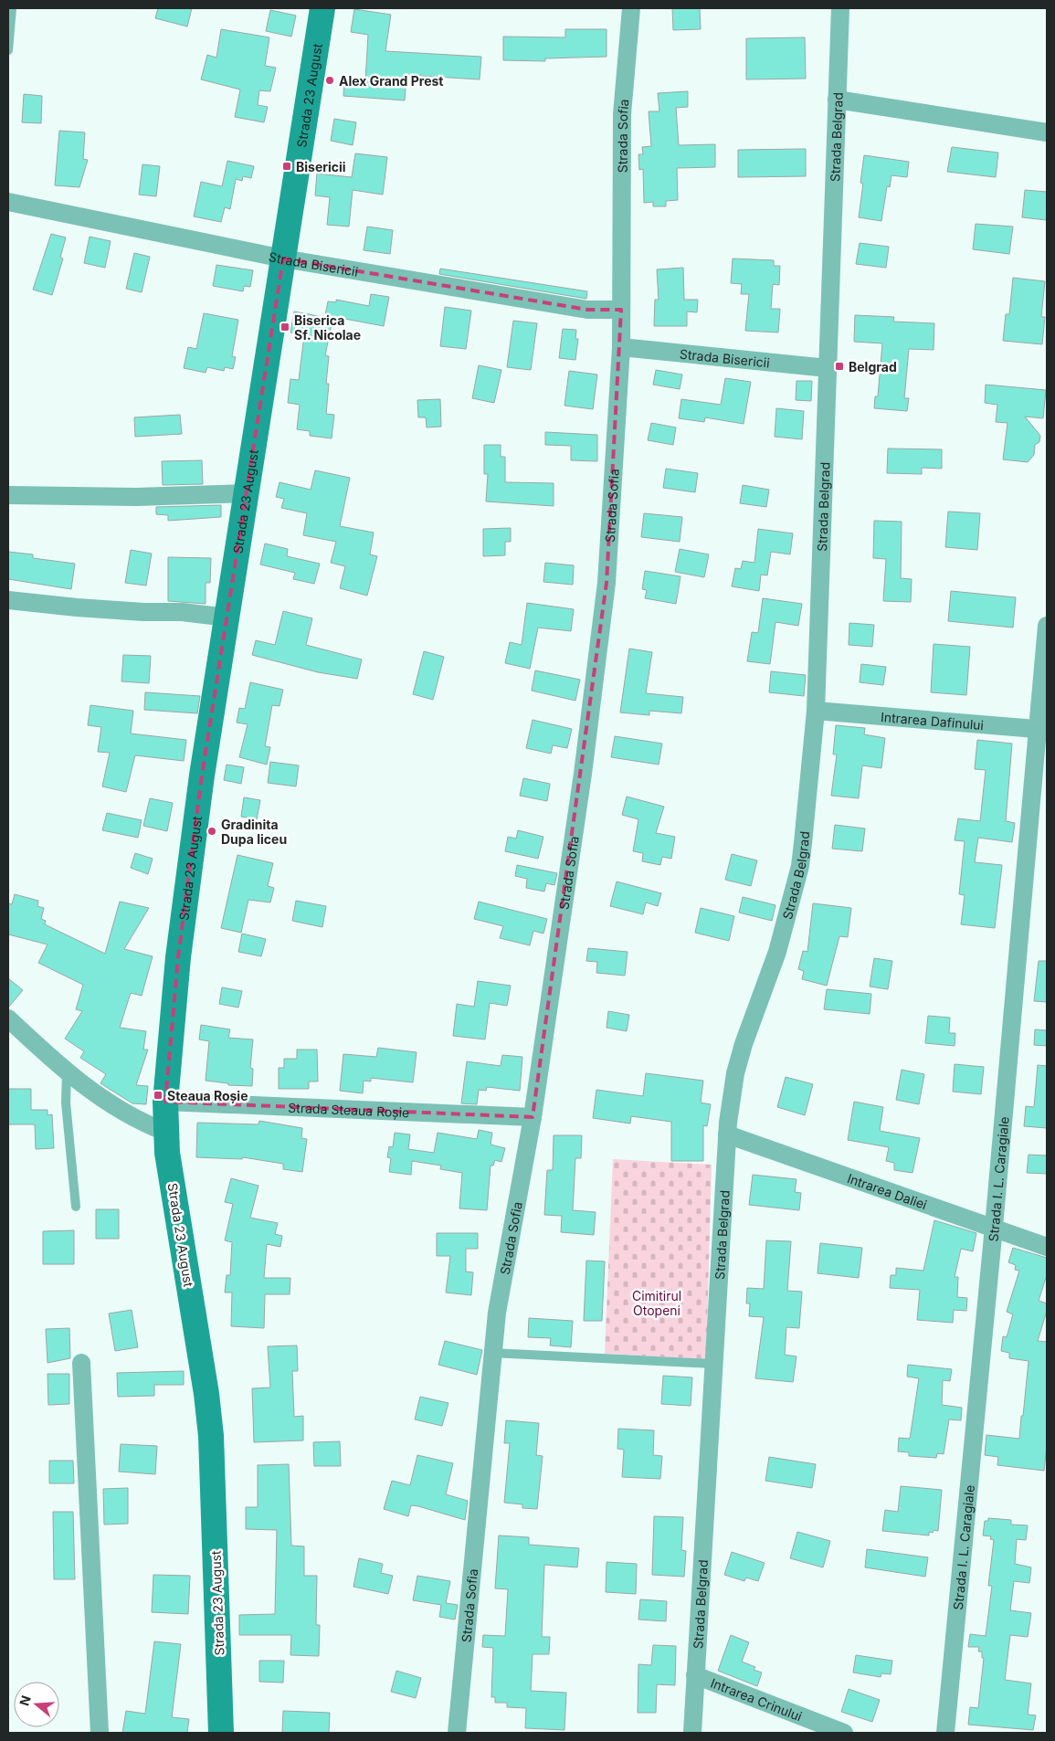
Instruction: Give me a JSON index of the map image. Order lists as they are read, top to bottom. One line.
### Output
{"streets":{"main road":["Strada 23 August"],"street":["Strada Sofia","Strada Belgrad","Strada Bisericii","Intrarea Dafinului","Strada Steaua Roșie","Strada I. L. Caragiale","Intrarea Daliei","Intrarea Crinului"]},"crossings":[["Strada 23 August","Strada Bisericii"],["Strada 23 August","Strada Steaua Roșie"],["Strada Sofia","Strada Bisericii"],["Strada Sofia","Strada Steaua Roșie"],["Strada Belgrad","Strada Bisericii"],["Strada Belgrad","Intrarea Dafinului"],["Strada Belgrad","Intrarea Daliei"],["Strada Belgrad","Intrarea Crinului"],["Intrarea Dafinului","Strada I. L. Caragiale"],["Strada I. L. Caragiale","Intrarea Daliei"]],"parks":["Cimitirul Otopeni"],"places":{"other":["Alex Grand Prest","Gradinita Dupa liceu"],"transit":["Bisericii","Biserica Sf. Nicolae","Belgrad","Steaua Roșie"]},"north":"left"}
